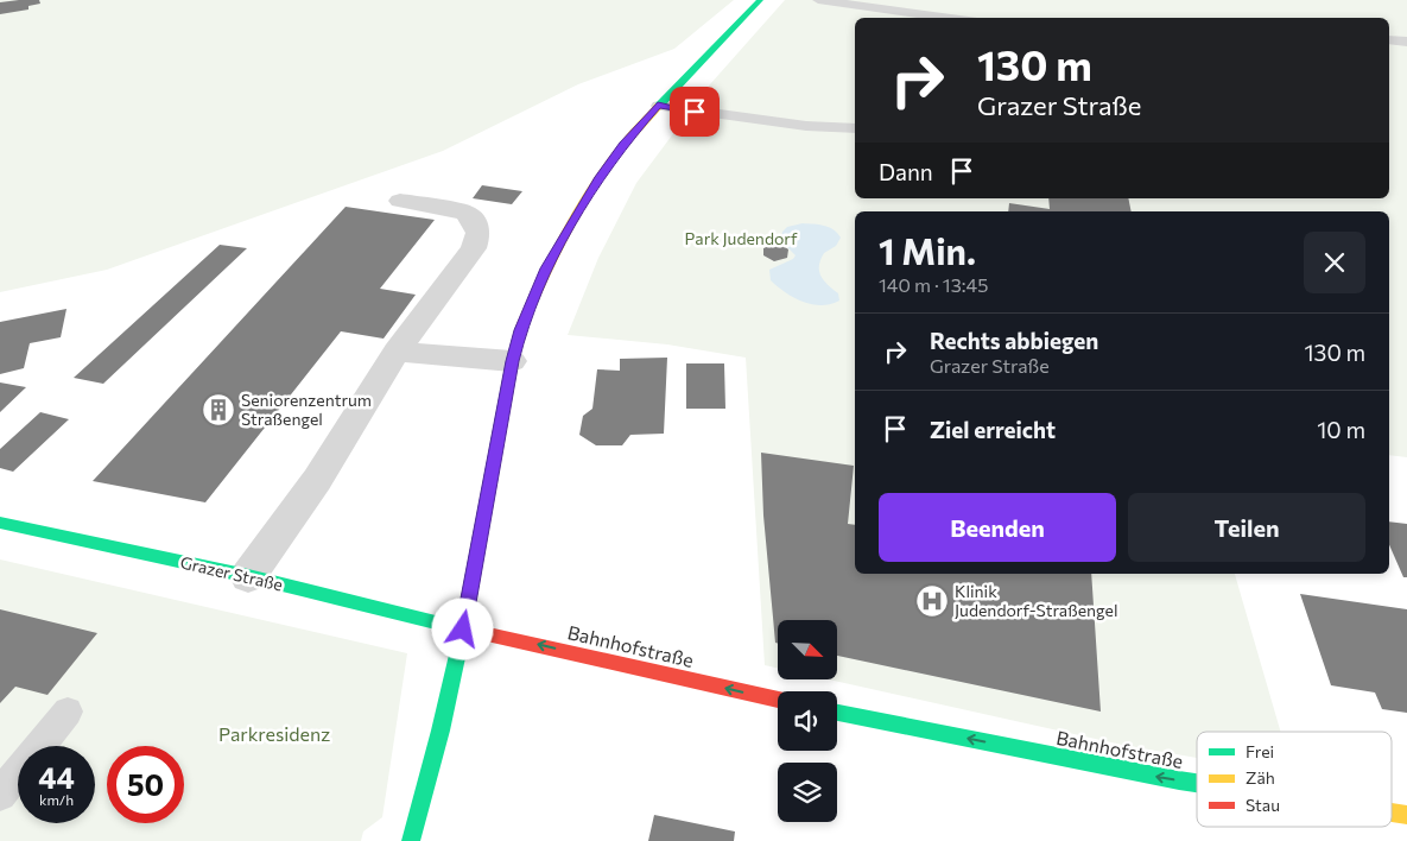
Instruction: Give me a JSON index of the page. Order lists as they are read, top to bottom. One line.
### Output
{"streets":{"main road":["Grazer Straße","Bahnhofstraße"]},"crossings":[["Grazer Straße","Bahnhofstraße"]],"one_way":["Bahnhofstraße"],"parks":["Park Judendorf","Parkresidenz"],"places":{"building":["Seniorenzentrum Straßengel"],"hospital":["Klinik Judendorf-Straßengel"]},"legend":["Frei","Zäh","Stau"],"north":"bottom right","page":{"turn":["130 m","Grazer Straße"],"then":"Dann","heading":["1 Min.","140 m · 13:45"],"list":[{"name":"Rechts abbiegen","note":"Grazer Straße","value":"130 m"},{"name":"Ziel erreicht","value":"10 m"}],"buttons":["Beenden","Teilen"],"speed":"44 km/h","limit":"50"}}
